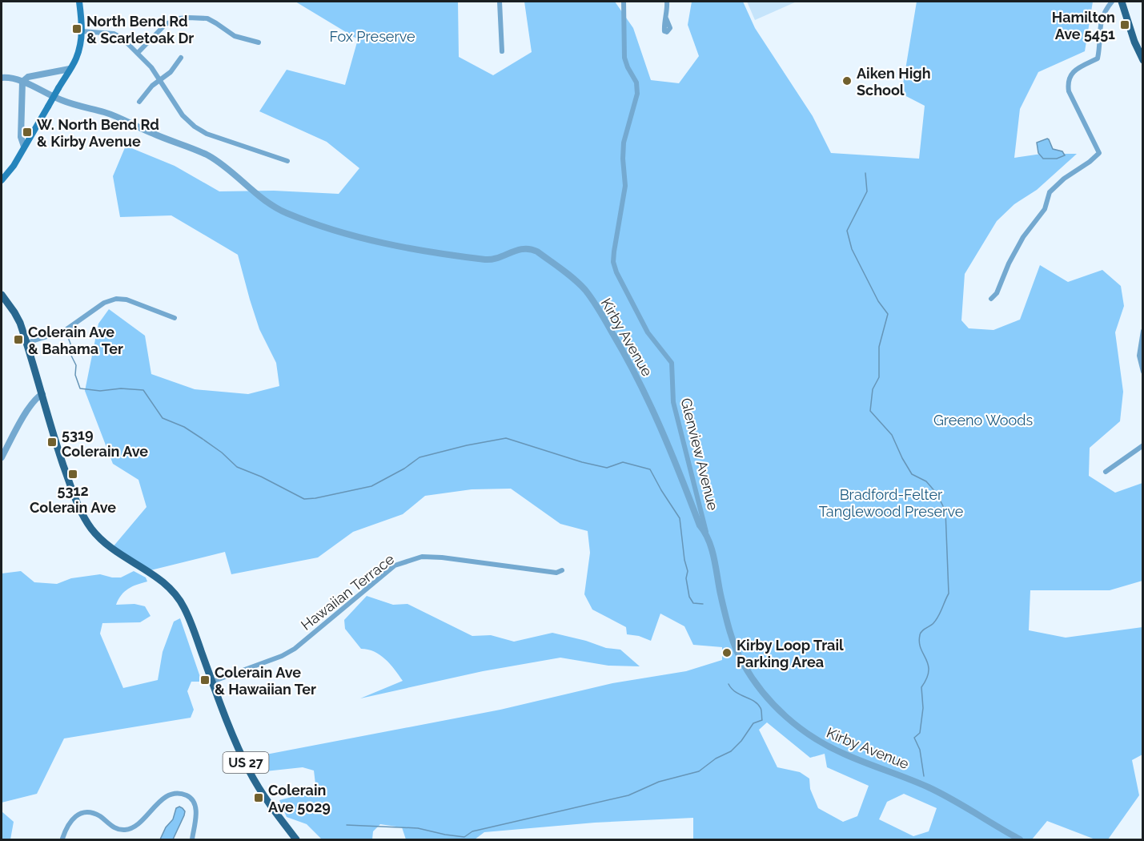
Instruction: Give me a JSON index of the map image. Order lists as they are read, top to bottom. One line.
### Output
{"streets":{"main road":["US 27"],"street":["Kirby Avenue","Glenview Avenue","Hawaiian Terrace"]},"crossings":[["Kirby Avenue","Glenview Avenue"],["Hawaiian Terrace","US 27"]],"parks":["Fox Preserve","Greeno Woods","Bradford-Felter Tanglewood Preserve"],"places":{"transit":["Hamilton Ave 5451","North Bend Rd & Scarletoak Dr","W. North Bend Rd & Kirby Avenue","Colerain Ave & Bahama Ter","5319 Colerain Ave","5312 Colerain Ave","Colerain Ave & Hawaiian Ter","Colerain Ave 5029"],"other":["Aiken High School","Kirby Loop Trail Parking Area"]}}
